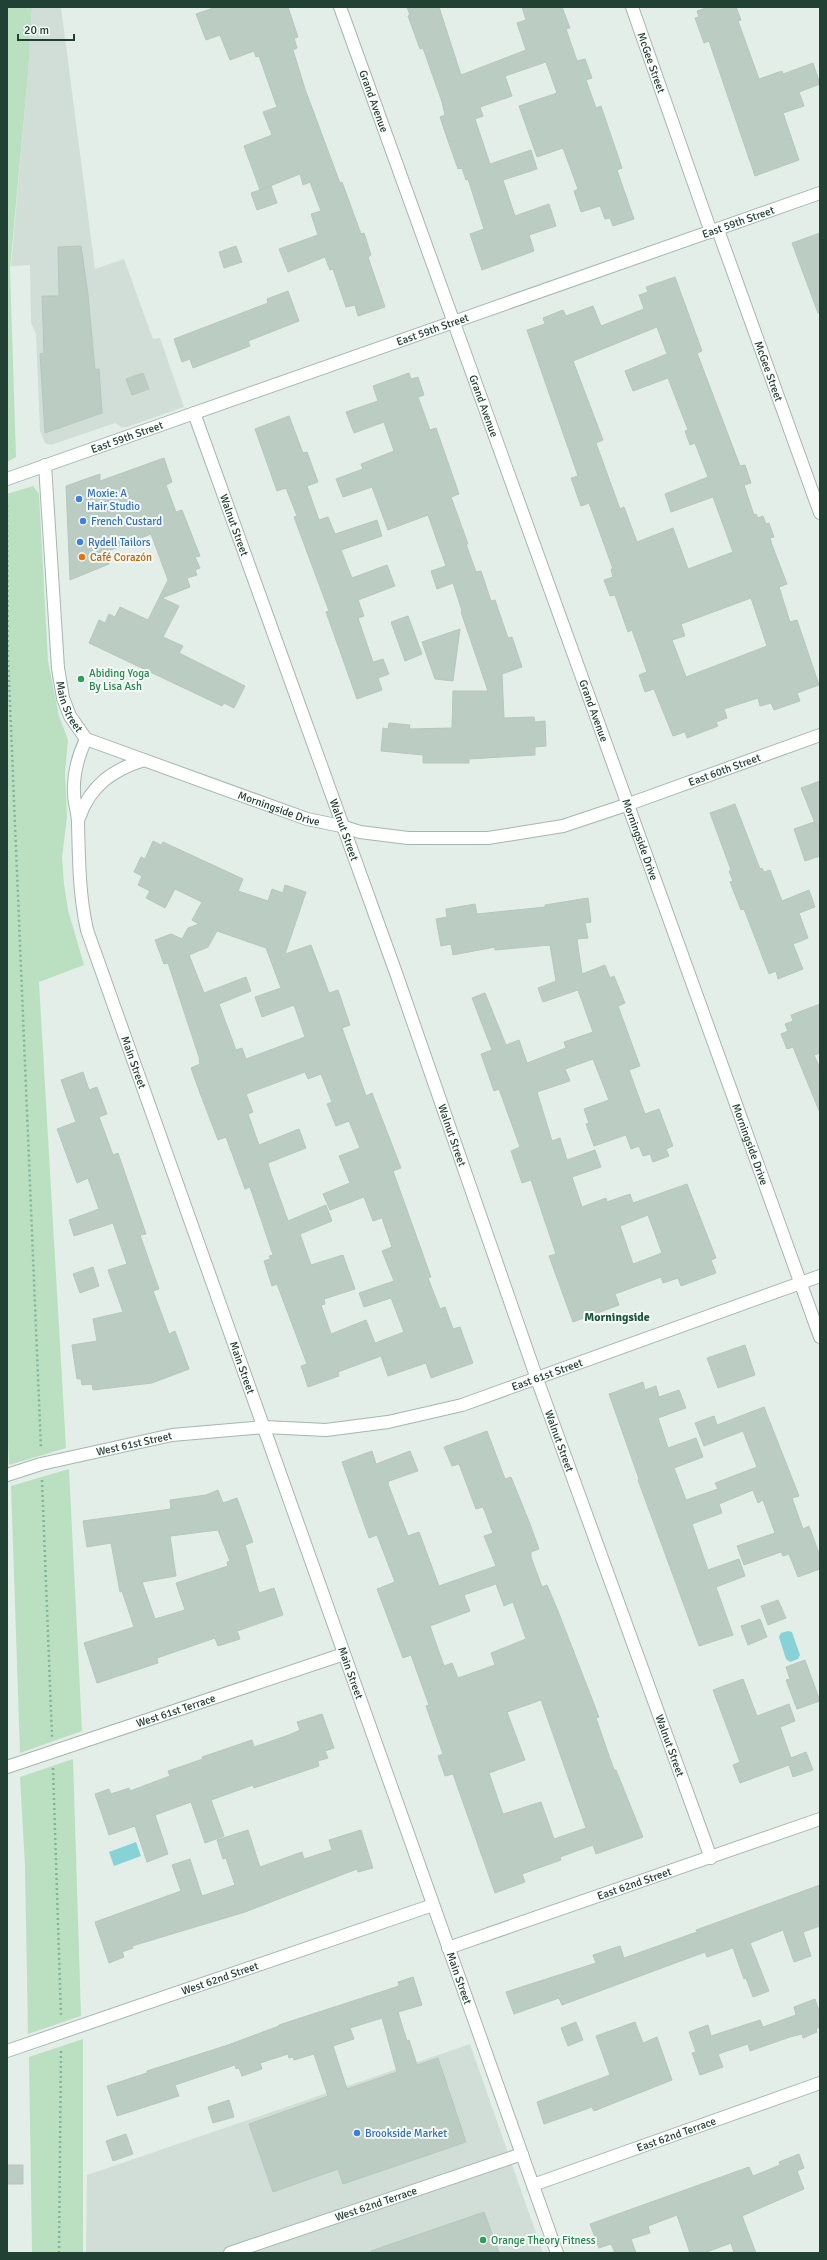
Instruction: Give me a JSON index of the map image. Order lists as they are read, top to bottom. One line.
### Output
{"streets":{"street":["McGee Street","Grand Avenue","East 59th Street","Walnut Street","Main Street","East 60th Street","Morningside Drive","East 61st Street","West 61st Street","West 61st Terrace","East 62nd Street","West 62nd Street","East 62nd Terrace","West 62nd Terrace"]},"crossings":[["McGee Street","East 59th Street"],["Grand Avenue","East 59th Street"],["Grand Avenue","East 60th Street"],["Grand Avenue","Morningside Drive"],["East 59th Street","Walnut Street"],["East 59th Street","Main Street"],["Walnut Street","Morningside Drive"],["Walnut Street","East 61st Street"],["Walnut Street","East 62nd Street"],["Main Street","Morningside Drive"],["Main Street","East 61st Street"],["Main Street","West 61st Street"],["Main Street","West 61st Terrace"],["Main Street","East 62nd Street"],["Main Street","West 62nd Street"],["Main Street","East 62nd Terrace"],["Main Street","West 62nd Terrace"],["East 60th Street","Morningside Drive"],["Morningside Drive","East 61st Street"],["East 61st Street","West 61st Street"]],"districts":["Morningside"],"places":["Moxie: A Hair Studio","French Custard","Rydell Tailors","Café Corazón","Abiding Yoga By Lisa Ash","Brookside Market","Orange Theory Fitness"],"scale_bar":"20 m"}
